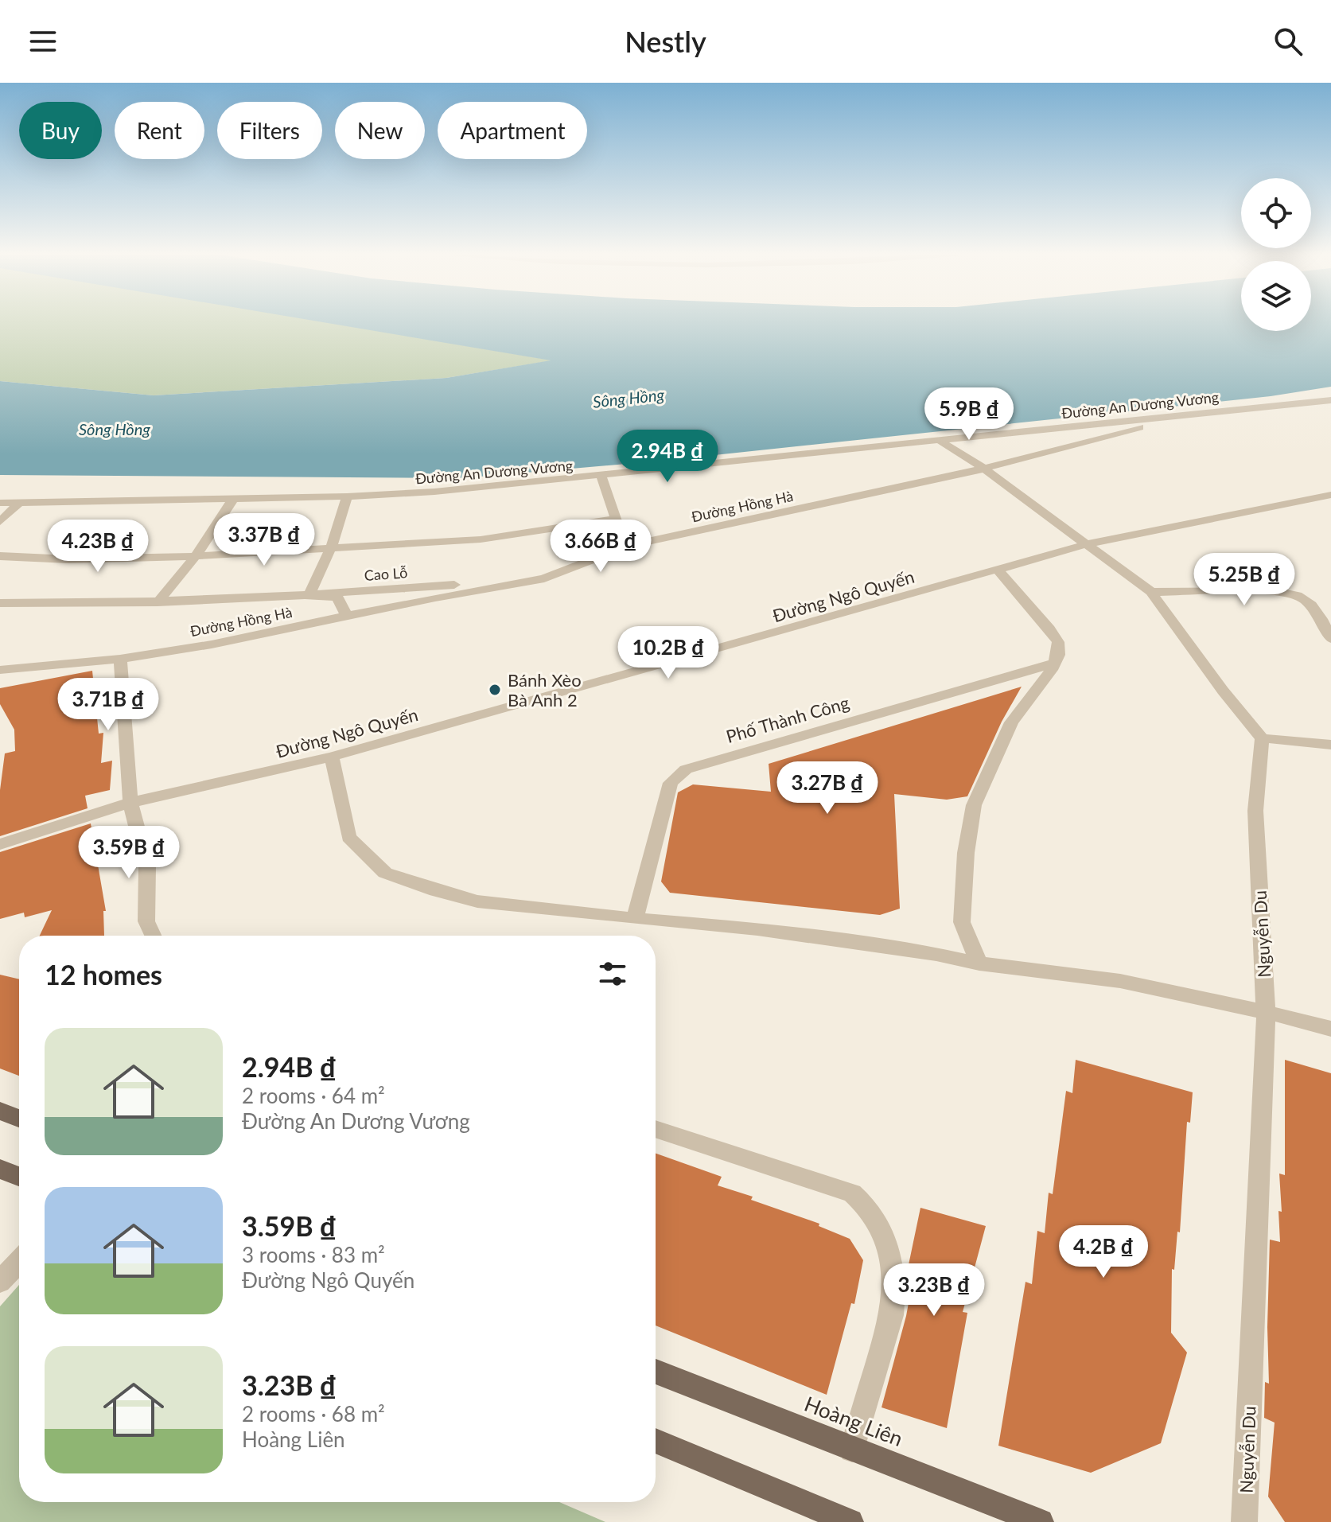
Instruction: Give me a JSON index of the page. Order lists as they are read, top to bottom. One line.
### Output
{"streets":{"main road":["Hoàng Liên"],"street":["Đường An Dương Vương","Đường Hồng Hà","Cao Lỗ","Đường Ngô Quyến","Phố Thành Công","Nguyễn Du"]},"crossings":[["Đường An Dương Vương","Đường Hồng Hà"],["Đường Hồng Hà","Cao Lỗ"]],"water":["Sông Hồng"],"places":["Bánh Xèo Bà Anh 2"],"page":{"header":"Nestly","chip":["Buy","Rent","Filters","New","Apartment"],"price":["5.9B ₫","2.94B ₫","3.37B ₫","4.23B ₫","3.66B ₫","5.25B ₫","10.2B ₫","3.71B ₫","3.27B ₫","3.59B ₫","4.2B ₫","3.23B ₫"],"heading":"12 homes","list":[{"name":"2.94B ₫","note":"2 rooms · 64 m² · Đường An Dương Vương"},{"name":"3.59B ₫","note":"3 rooms · 83 m² · Đường Ngô Quyến"},{"name":"3.23B ₫","note":"2 rooms · 68 m² · Hoàng Liên"}]}}
